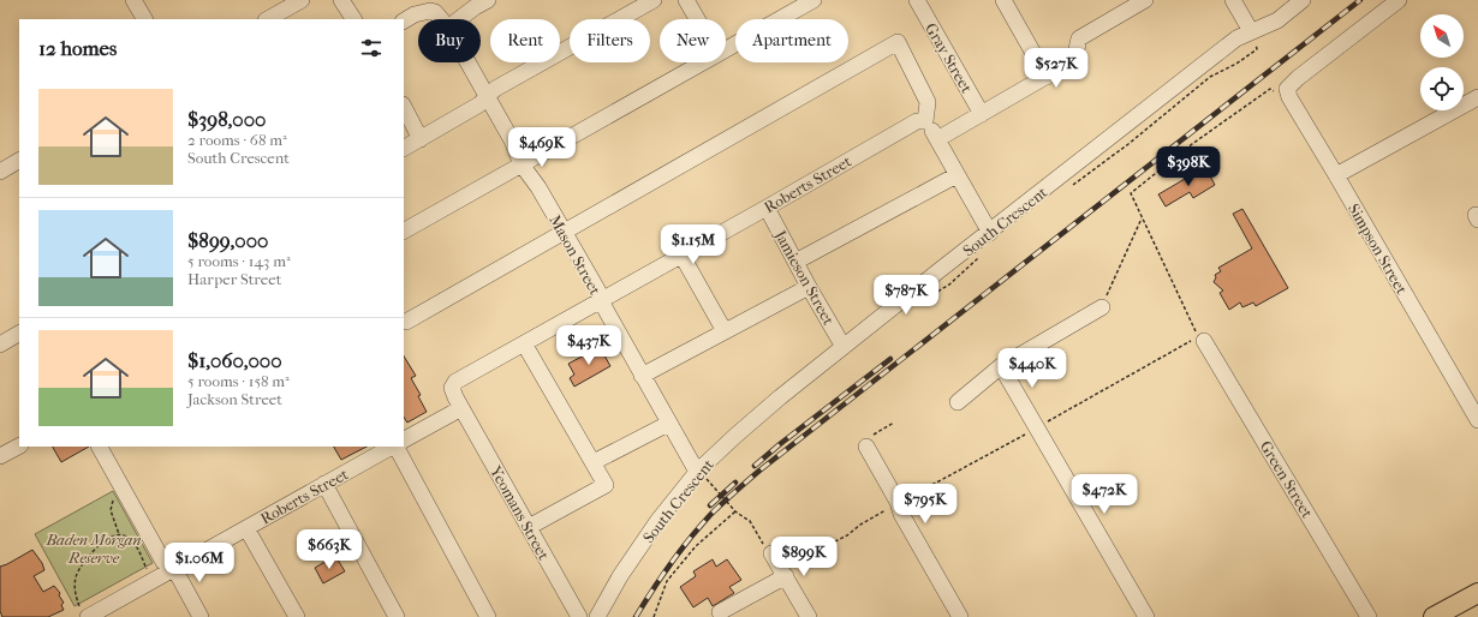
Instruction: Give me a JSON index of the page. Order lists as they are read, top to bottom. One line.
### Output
{"streets":{"street":["Gray Street","Roberts Street","South Crescent","Simpson Street","Mason Street","Jamieson Street","Green Street","Yeomans Street"]},"crossings":[["Roberts Street","Mason Street"],["Roberts Street","Jamieson Street"],["Roberts Street","Yeomans Street"],["South Crescent","Mason Street"],["South Crescent","Jamieson Street"]],"parks":["Baden Morgan Reserve"],"north":"top left","page":{"chip":["Buy","Rent","Filters","New","Apartment"],"heading":"12 homes","price":["$527K","$469K","$398K","$1.15M","$787K","$437K","$440K","$472K","$795K","$663K","$899K","$1.06M"],"list":[{"name":"$398,000","note":"2 rooms · 68 m² · South Crescent"},{"name":"$899,000","note":"5 rooms · 143 m² · Harper Street"},{"name":"$1,060,000","note":"5 rooms · 158 m² · Jackson Street"}]}}
